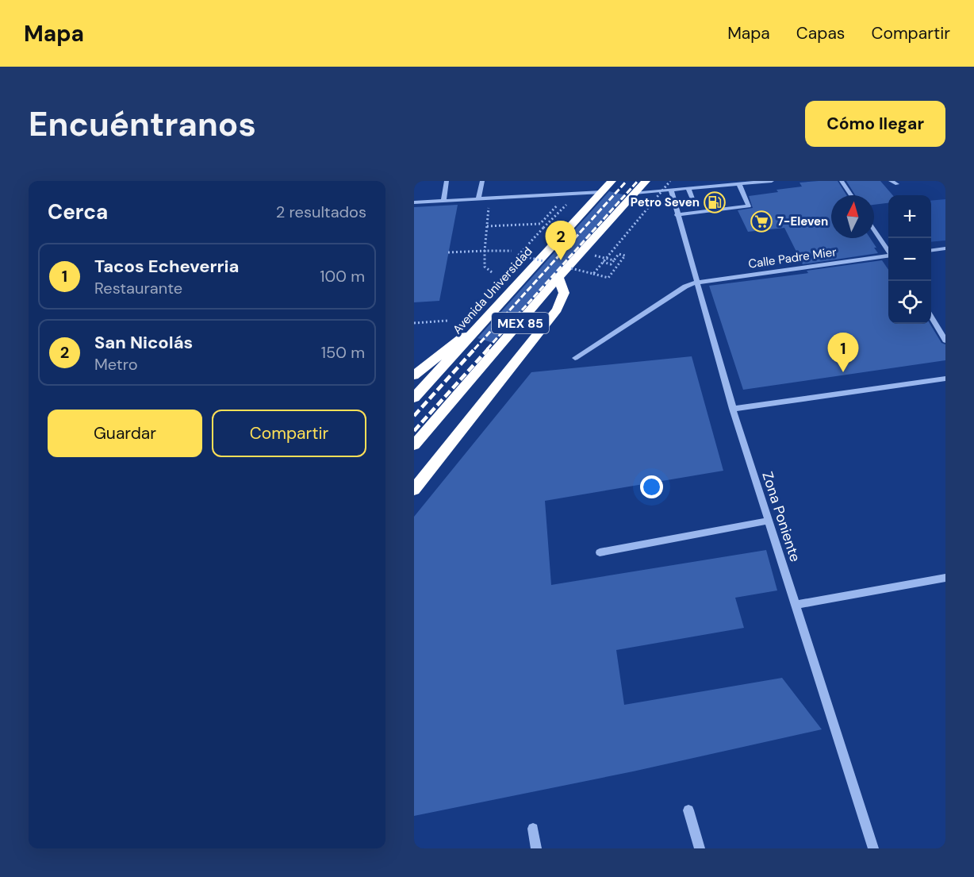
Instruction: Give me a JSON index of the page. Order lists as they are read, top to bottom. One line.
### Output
{"streets":{"highway":["Avenida Universidad","MEX 85"],"street":["Calle Padre Mier","Zona Poniente"]},"crossings":[["Calle Padre Mier","Zona Poniente"]],"places":{"fuel station":["Petro Seven"],"supermarket":["7-Eleven"]},"north":"top","page":{"header":"Mapa","nav":["Mapa","Capas","Compartir"],"buttons":["Cómo llegar",["Guardar","Compartir"]],"title":"Encuéntranos","heading":["Cerca","2 resultados"],"map_buttons":["+","−"],"pins":["2","1"],"list":[{"mark":"1","name":"Tacos Echeverria","note":"Restaurante","value":"100 m"},{"mark":"2","name":"San Nicolás","note":"Metro","value":"150 m"}]}}
